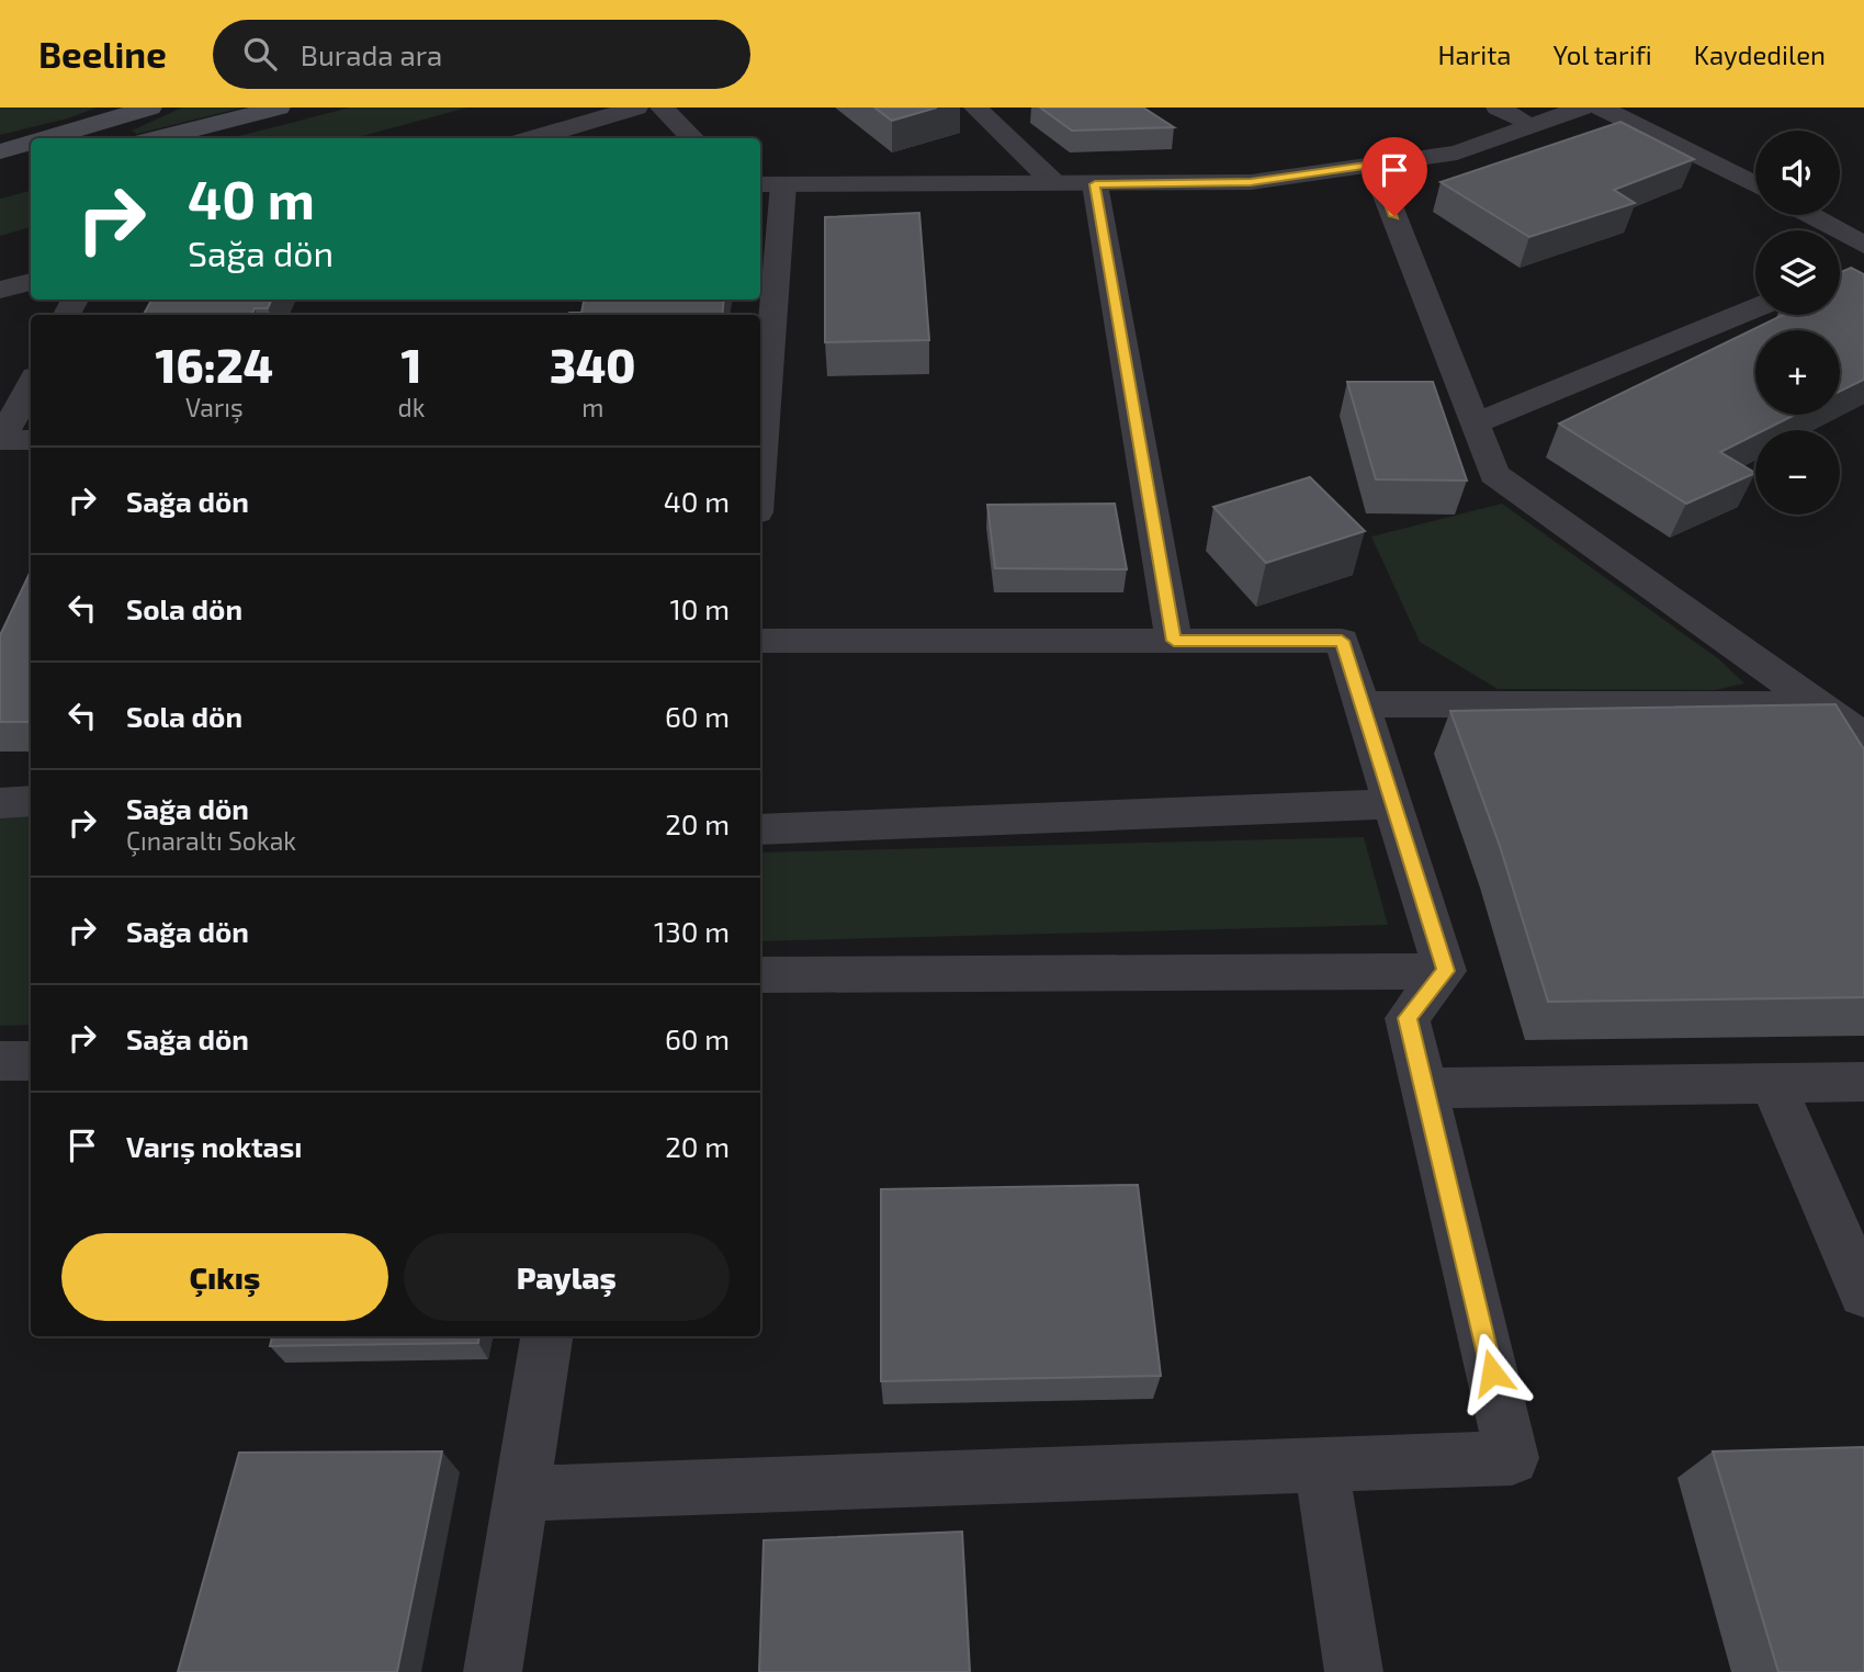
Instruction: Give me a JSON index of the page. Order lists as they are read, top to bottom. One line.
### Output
{"page":{"header":"Beeline","search":"Burada ara","nav":["Harita","Yol tarifi","Kaydedilen"],"map_buttons":["+","−"],"turn":["40 m","Sağa dön"],"eta":["16:24","Varış","1","dk","340","m"],"list":[{"name":"Sağa dön","value":"40 m"},{"name":"Sola dön","value":"10 m"},{"name":"Sola dön","value":"60 m"},{"name":"Sağa dön","note":"Çınaraltı Sokak","value":"20 m"},{"name":"Sağa dön","value":"130 m"},{"name":"Sağa dön","value":"60 m"},{"name":"Varış noktası","value":"20 m"}],"buttons":["Çıkış","Paylaş"]}}
